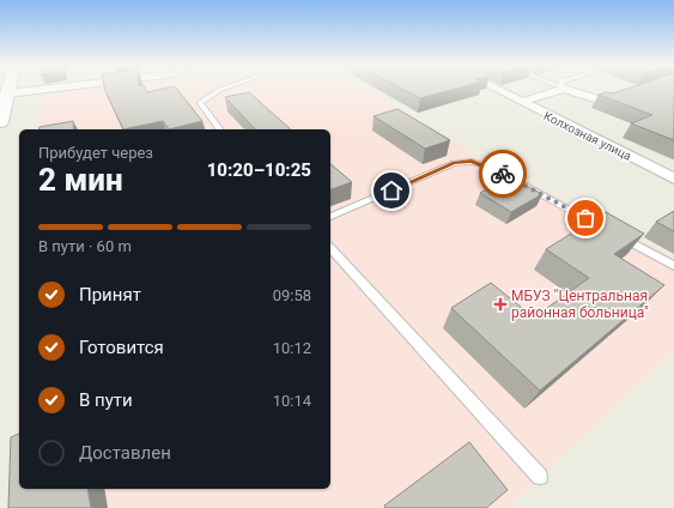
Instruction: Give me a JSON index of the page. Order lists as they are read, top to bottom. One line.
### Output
{"streets":{"street":["Колхозная улица"]},"places":{"health":["МБУЗ \"Центральная районная больница\""]},"page":{"heading":["2 мин","Прибудет через","10:20–10:25"],"bar":"В пути · 60 m","list":[["Принят","09:58"],["Готовится","10:12"],["В пути","10:14"],"Доставлен"]}}
